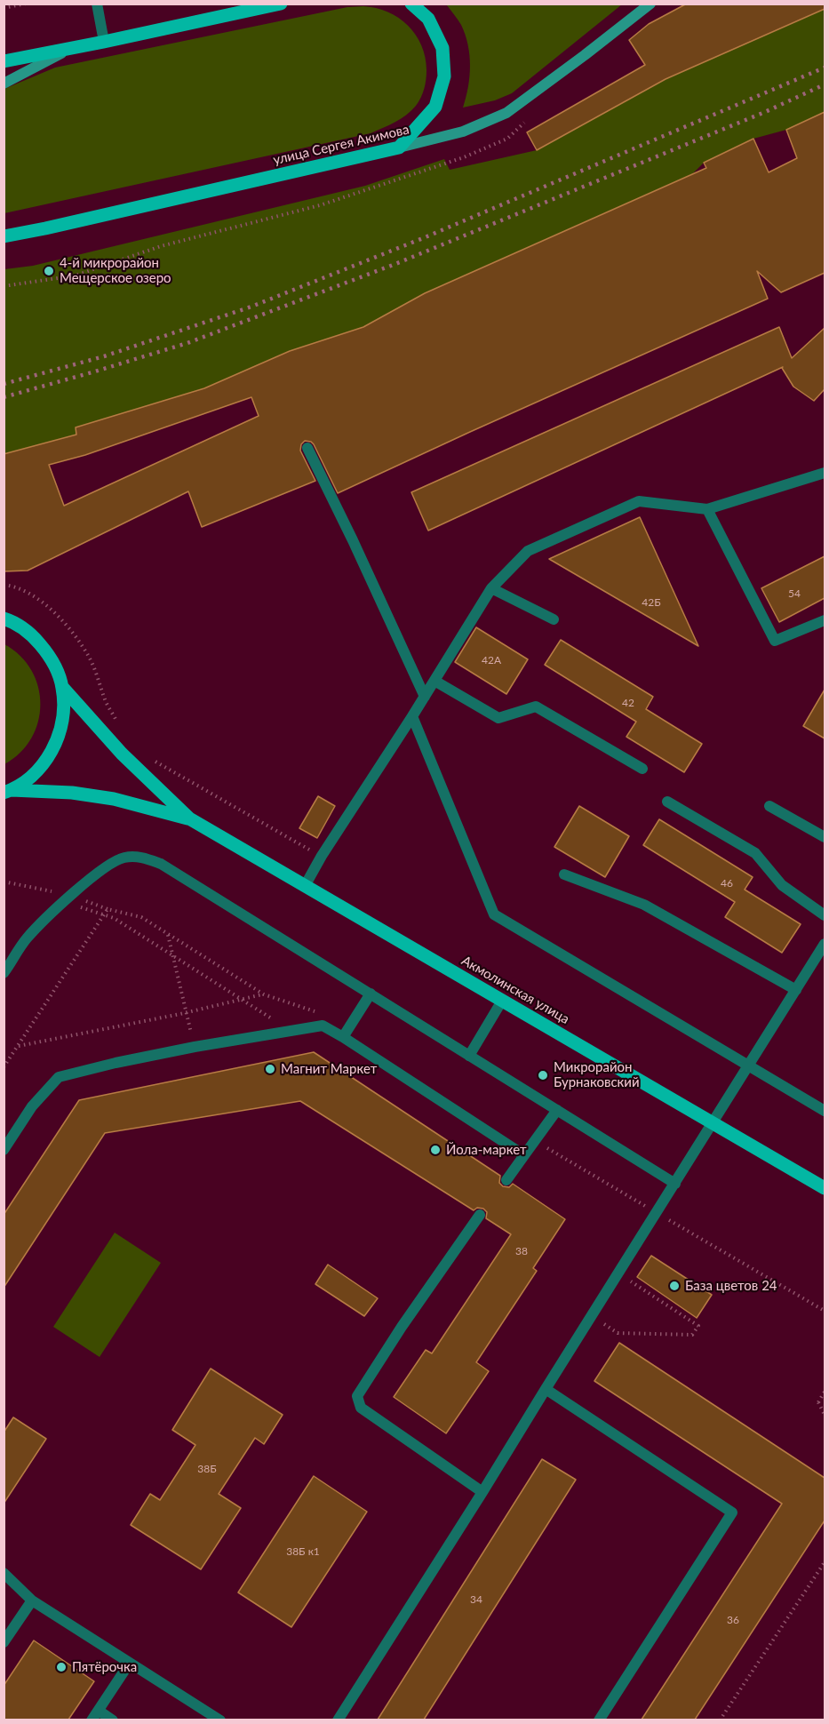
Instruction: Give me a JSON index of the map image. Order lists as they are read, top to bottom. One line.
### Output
{"streets":{"main road":["улица Сергея Акимова","Акмолинская улица"]},"places":["4-й микрорайон Мещерское озеро","Магнит Маркет","Микрорайон Бурнаковский","Йола-маркет","База цветов 24","Пятёрочка"],"house_numbers":["54","42Б","42А","42","46","38","38Б","38Б к1","34","36"]}
